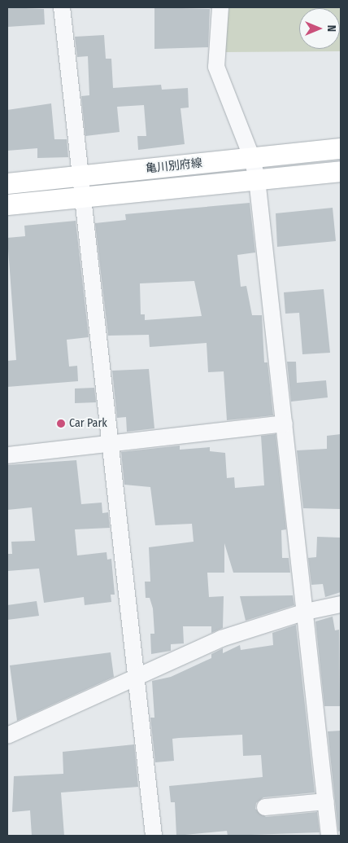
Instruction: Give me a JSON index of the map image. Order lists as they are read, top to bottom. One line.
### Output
{"streets":{"main road":["亀川別府線"]},"places":["Car Park"],"north":"right"}
